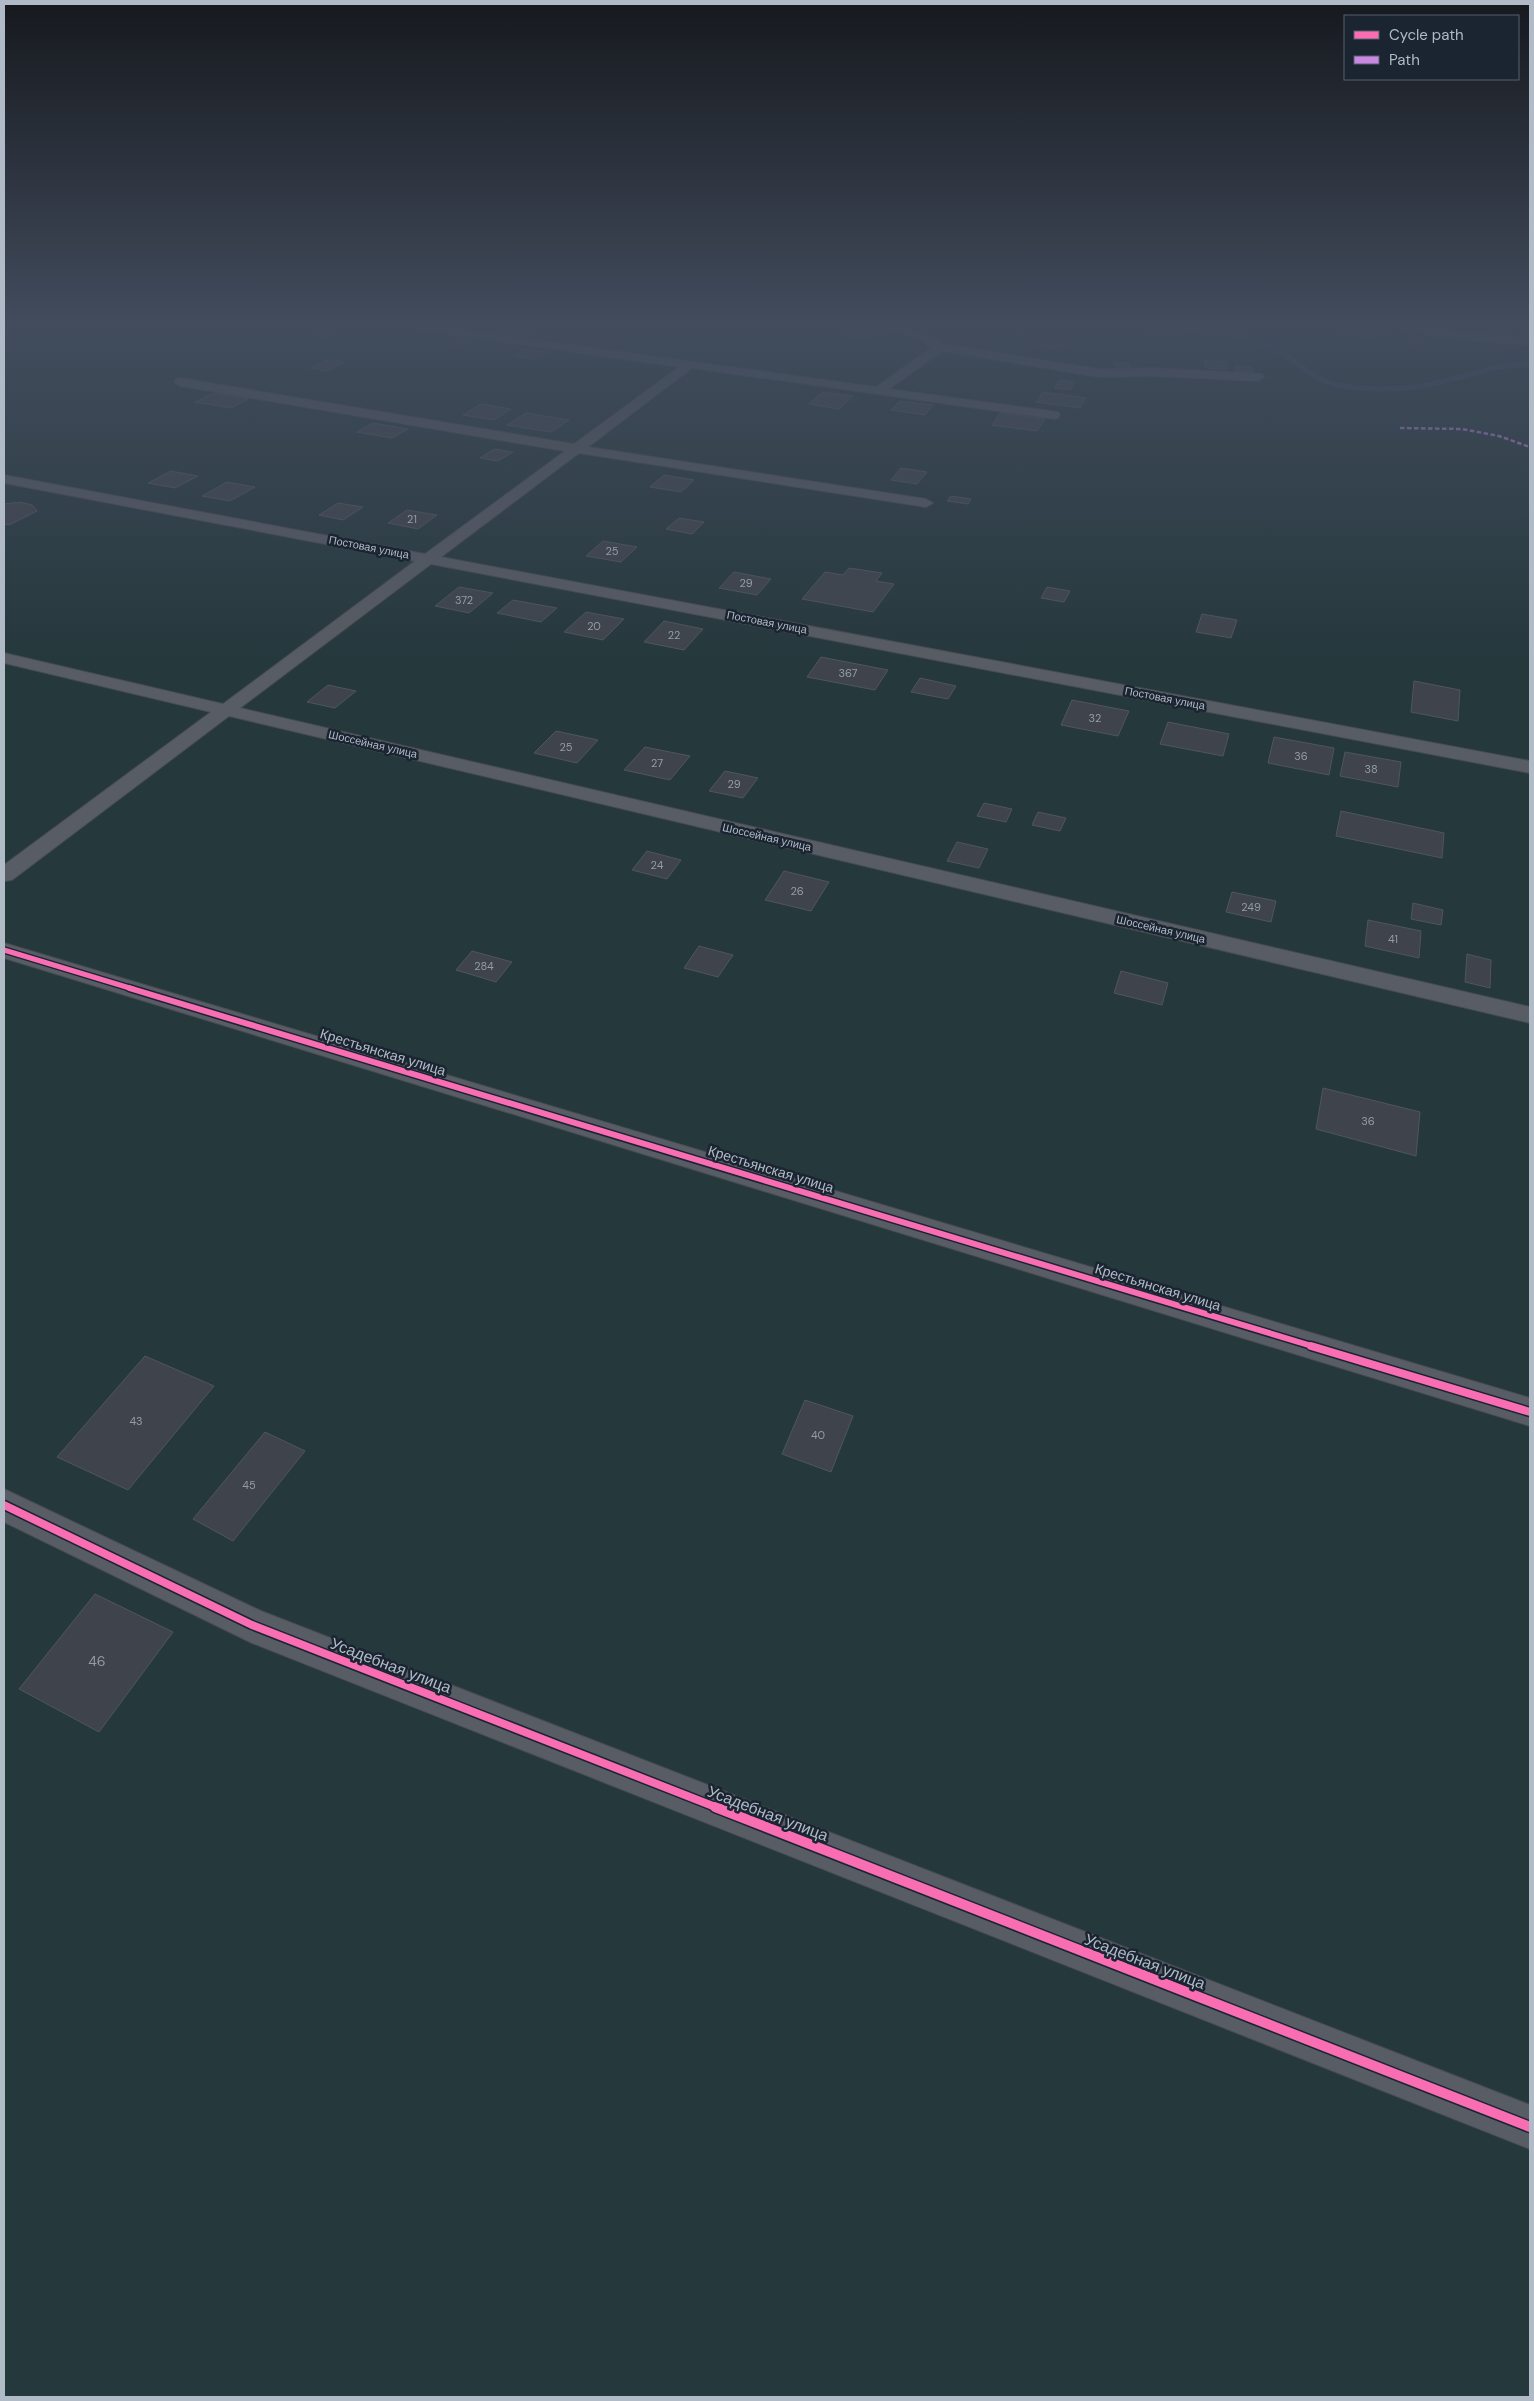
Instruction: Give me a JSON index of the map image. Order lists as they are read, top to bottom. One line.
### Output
{"streets":{"street":["Постовая улица","Шоссейная улица","Крестьянская улица","Усадебная улица"]},"house_numbers":["21","25","29","372","20","22","367","32","25","36","27","38","29","24","26","249","41","284","36","43","40","45","46"],"legend":["Cycle path","Path"]}
